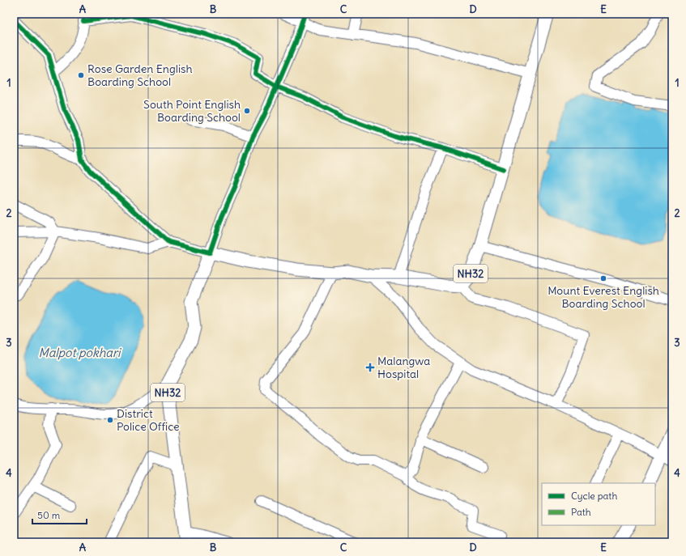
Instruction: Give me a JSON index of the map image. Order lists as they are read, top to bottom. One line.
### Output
{"streets":{"main road":["NH32"]},"water":["Malpot pokhari"],"places":{"other":["Rose Garden English Boarding School","South Point English Boarding School","Mount Everest English Boarding School","District Police Office"],"health":["Malangwa Hospital"]},"legend":["Cycle path","Path"],"scale_bar":"50 m","grid":{"columns":["A","B","C","D","E"],"rows":["1","2","3","4"]}}
